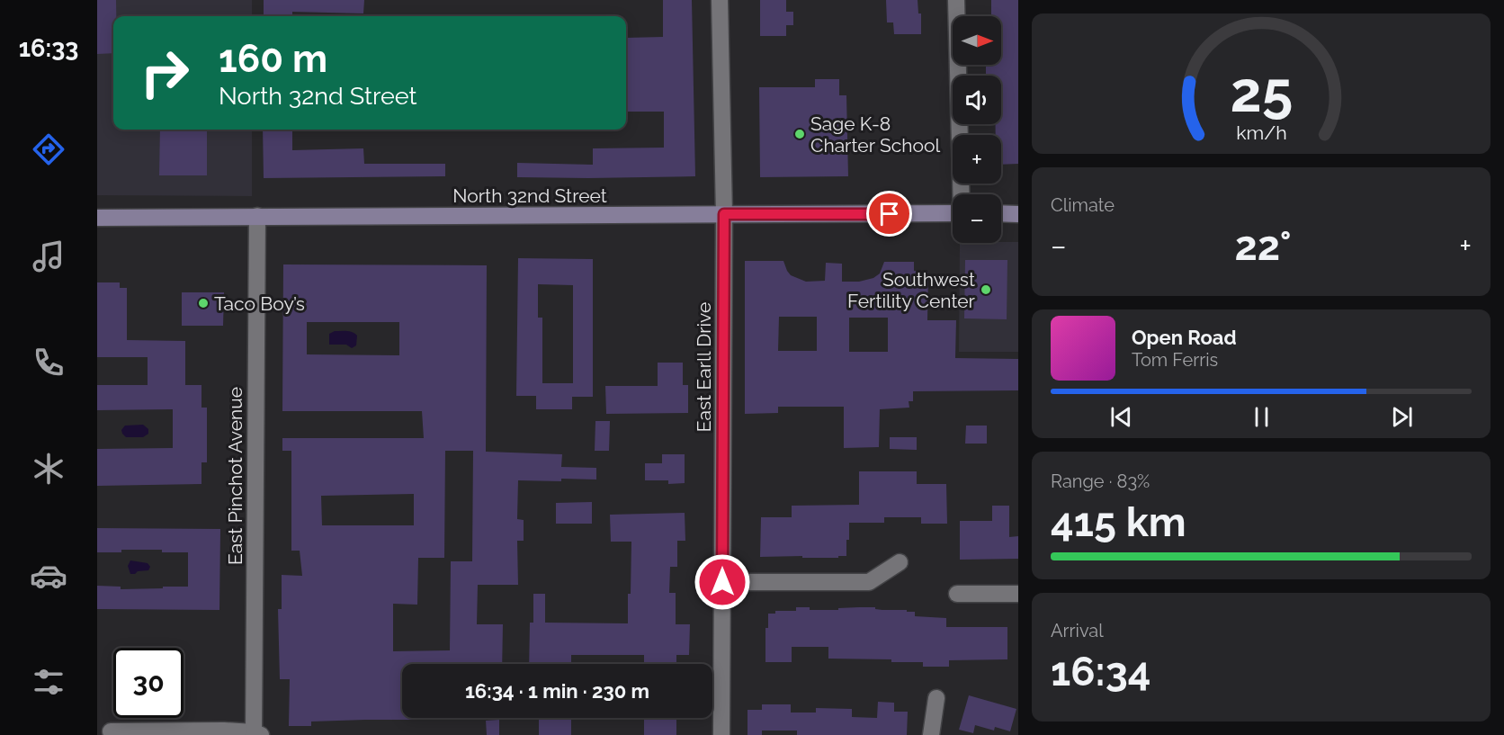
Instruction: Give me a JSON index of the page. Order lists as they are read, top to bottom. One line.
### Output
{"streets":{"main road":["North 32nd Street"],"street":["East Earll Drive","East Pinchot Avenue"]},"crossings":[["North 32nd Street","East Earll Drive"],["North 32nd Street","East Pinchot Avenue"]],"places":["Sage K-8 Charter School","Southwest Fertility Center","Taco Boy’s"],"north":"right","page":{"tabs":"16:33","map_buttons":["+","−"],"turn":["160 m","North 32nd Street"],"tile":["Climate",["Range · 83%","415 km"],["Arrival","16:34"]],"heat":["−","22°","+"],"song":["Open Road","Tom Ferris"],"limit":"30","trip":"16:34 · 1 min · 230 m","gauge":["25","km/h"]}}
